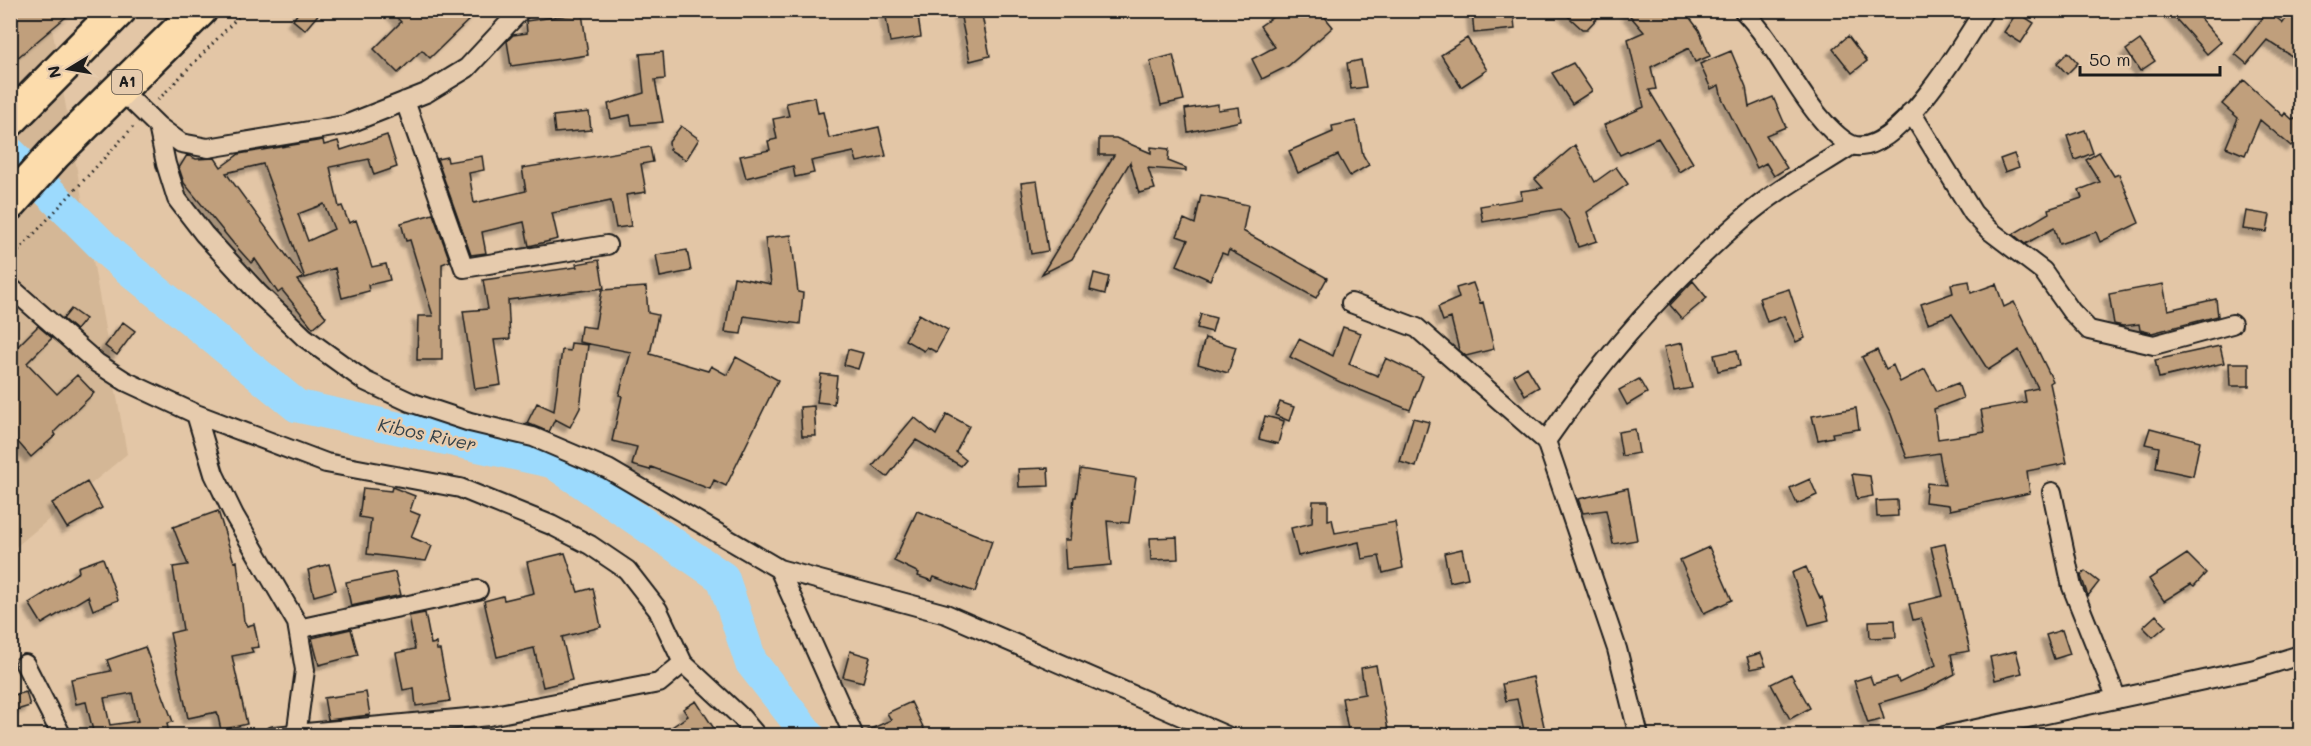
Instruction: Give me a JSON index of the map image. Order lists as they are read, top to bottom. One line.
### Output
{"streets":{"highway":["A1"]},"water":["Kibos River"],"scale_bar":"50 m","north":"left"}
